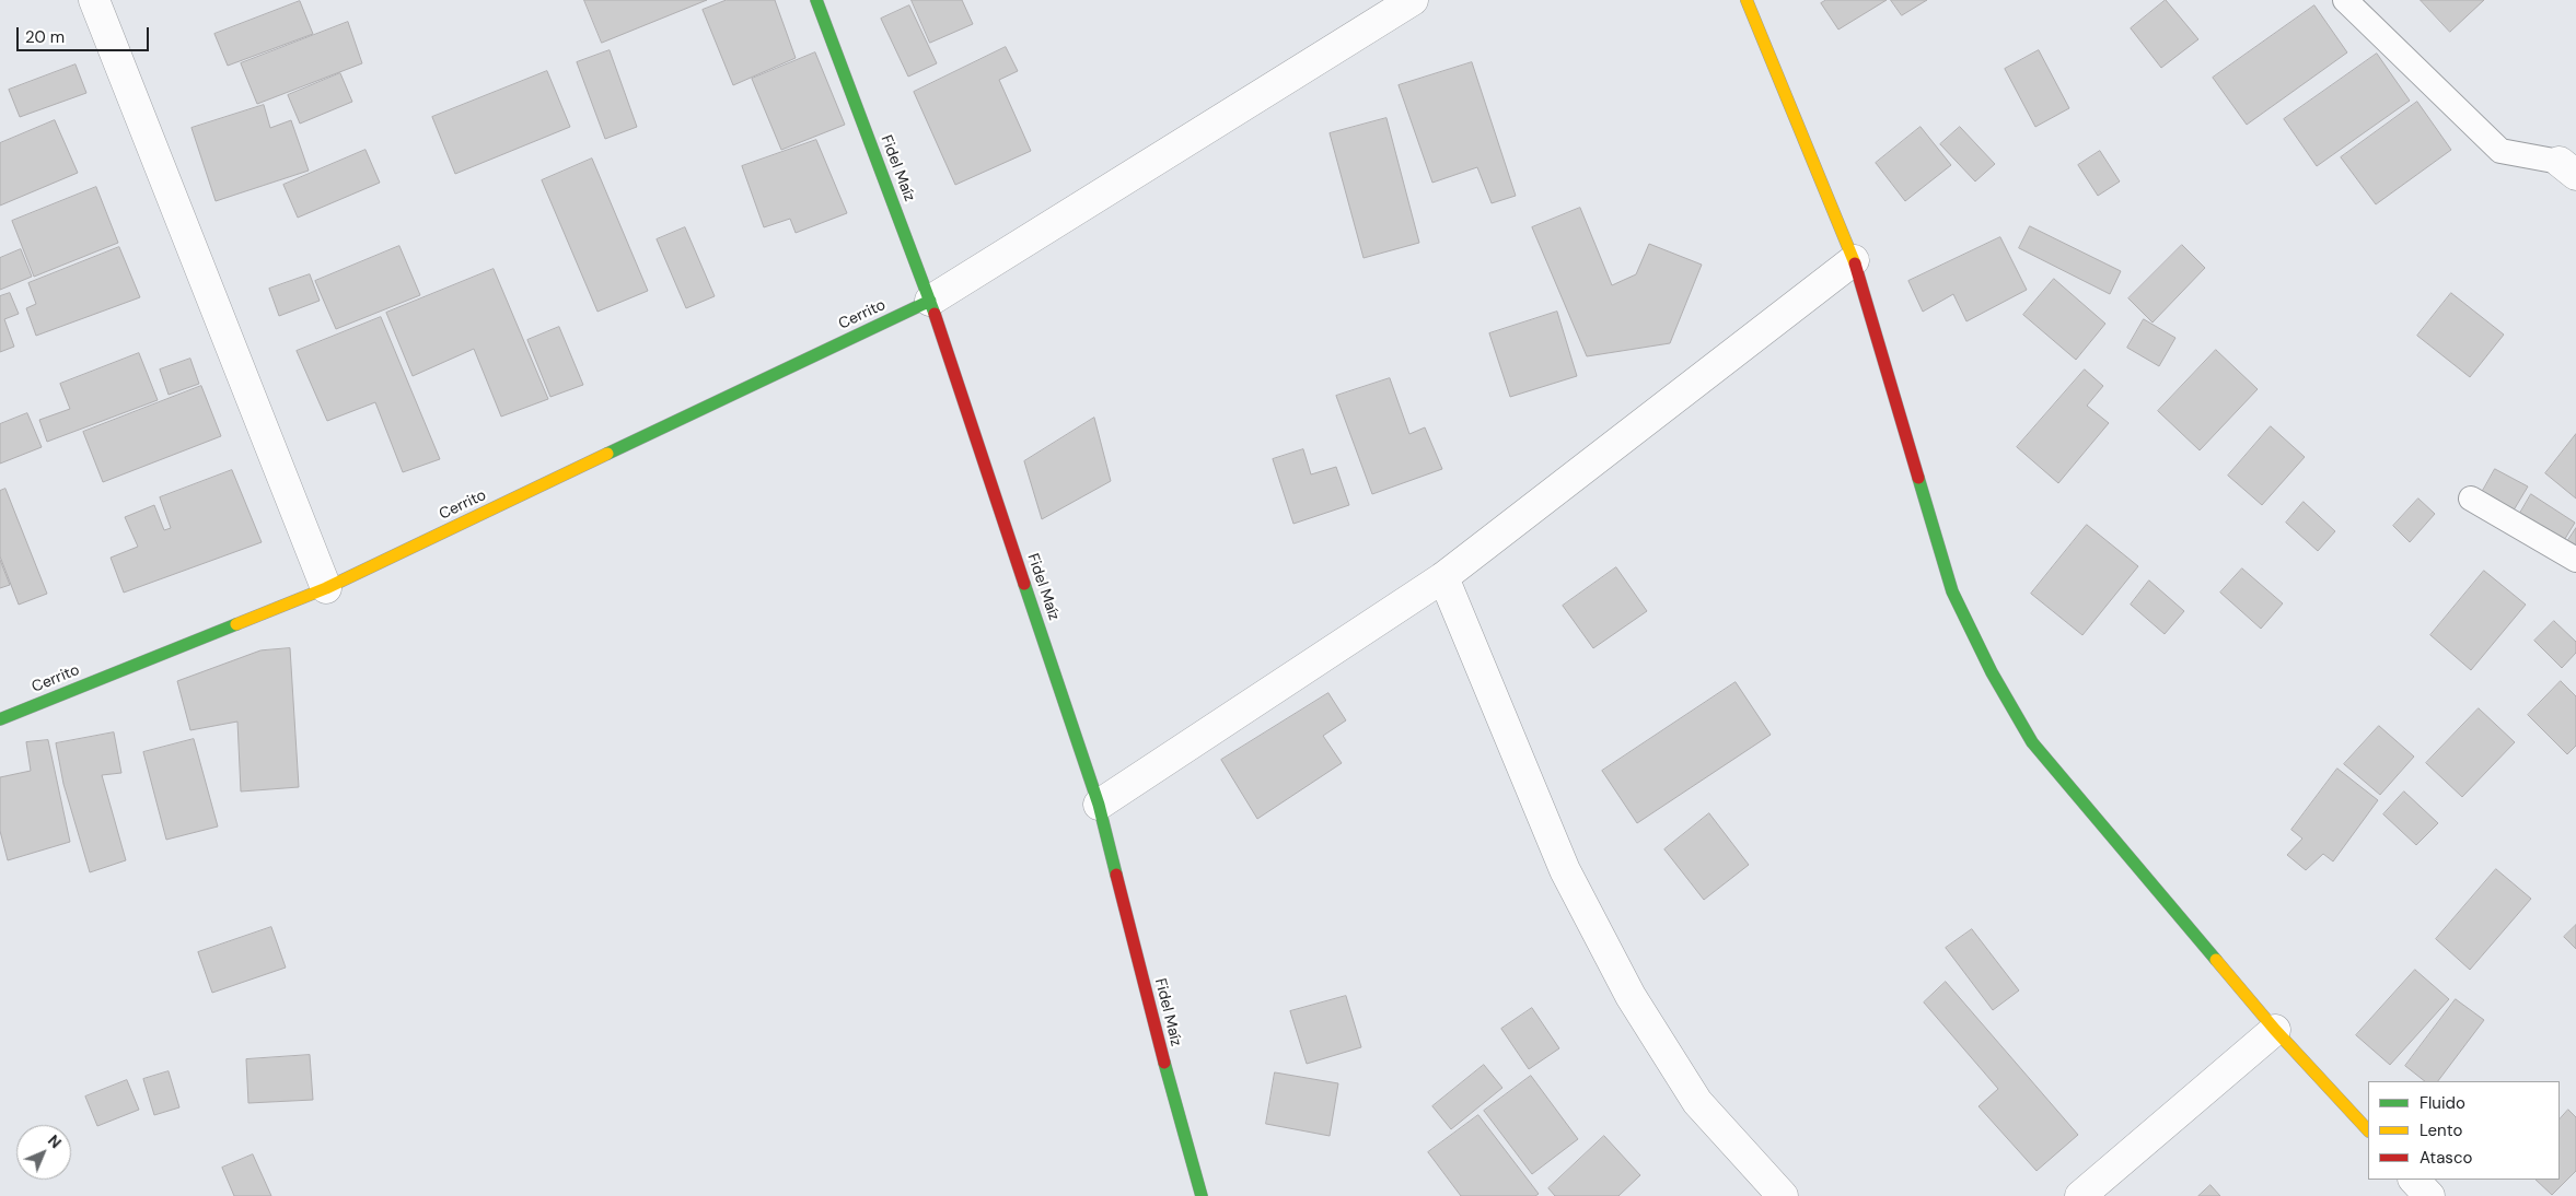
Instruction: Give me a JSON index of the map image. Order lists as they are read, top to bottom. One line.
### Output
{"streets":{"street":["Fidel Maíz","Cerrito"]},"crossings":[["Fidel Maíz","Cerrito"]],"legend":["Fluido","Lento","Atasco"],"scale_bar":"20 m","north":"top right"}
